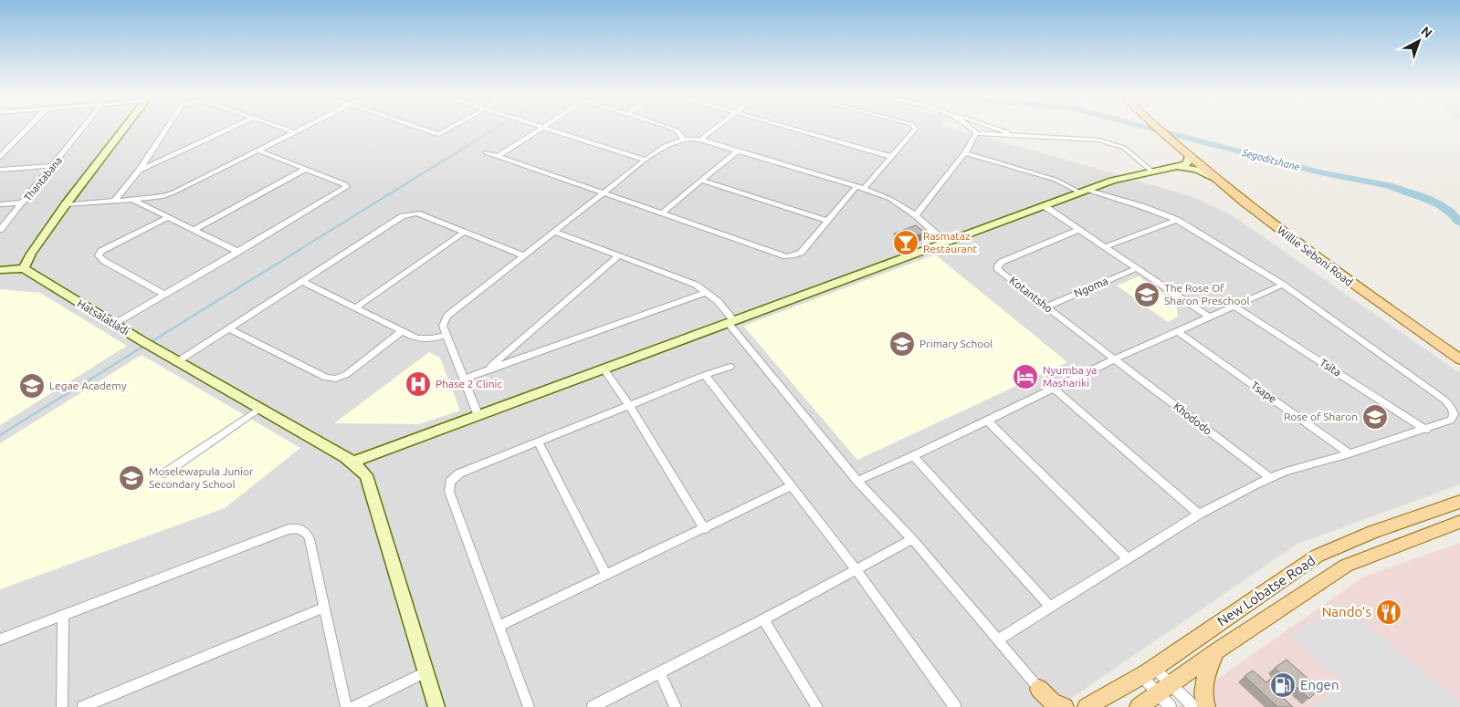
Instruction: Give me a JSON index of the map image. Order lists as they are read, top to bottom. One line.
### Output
{"streets":{"main road":["Willie Seboni Road","New Lobatse Road"],"street":["Thantabana","Ngoma","Kotantsho","Hatsalatladi","Tsita","Tsape","Khododo"]},"crossings":[["Ngoma","Kotantsho"],["Kotantsho","Khododo"]],"water":["Segoditshane"],"places":{"bar":["Rasmataz Restaurant"],"school or university":["The Rose Of Sharon Preschool","Primary School","Legae Academy","Rose of Sharon","Moselewapula Junior Secondary School"],"hotel":["Nyumba ya Mashariki"],"hospital":["Phase 2 Clinic"],"restaurant":["Nando's"],"fuel station":["Engen"]},"north":"top right"}
